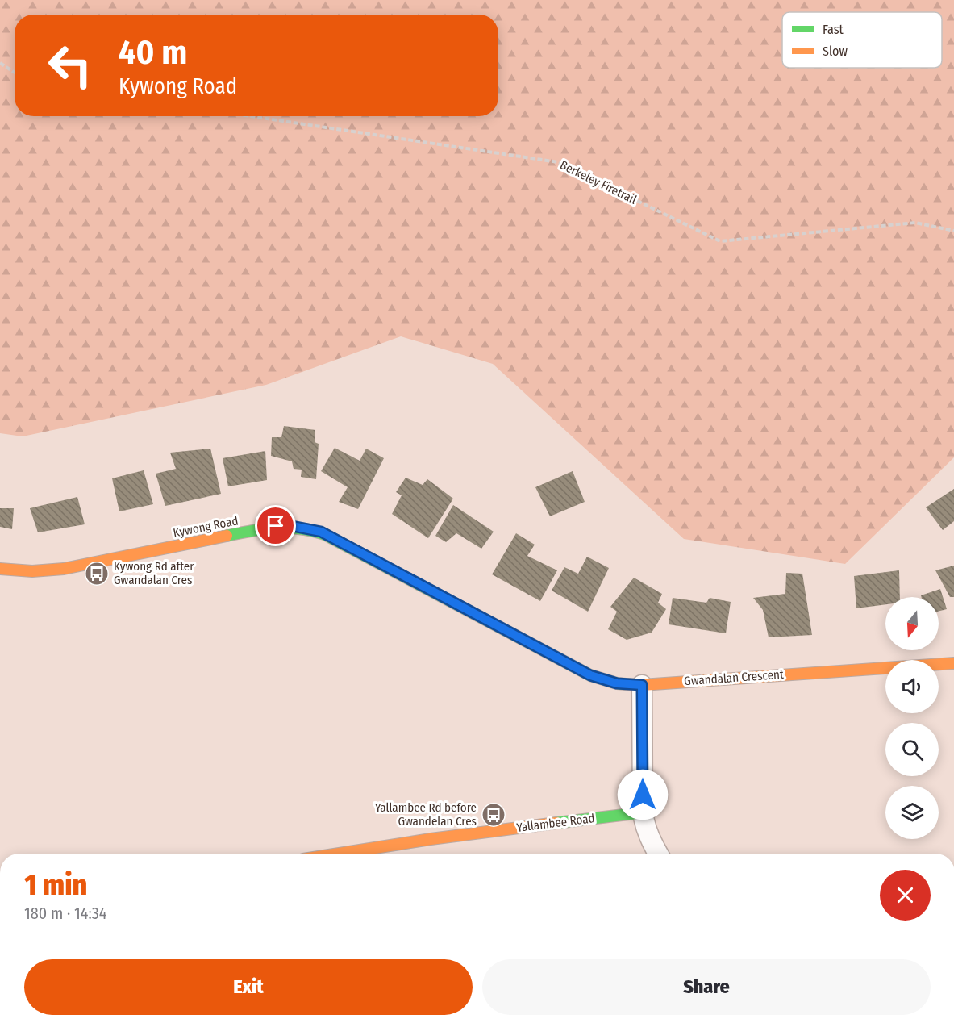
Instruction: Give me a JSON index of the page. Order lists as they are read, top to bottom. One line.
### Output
{"streets":{"street":["Kywong Road","Gwandalan Crescent","Yallambee Road"],"path":["Berkeley Firetrail"]},"crossings":[["Kywong Road","Gwandalan Crescent"]],"places":{"bus stop":["Kywong Rd after Gwandalan Cres","Yallambee Rd before Gwandelan Cres"]},"legend":["Fast","Slow"],"north":"bottom","page":{"turn":["40 m","Kywong Road"],"heading":["1 min","180 m · 14:34"],"buttons":["Exit","Share"]}}
